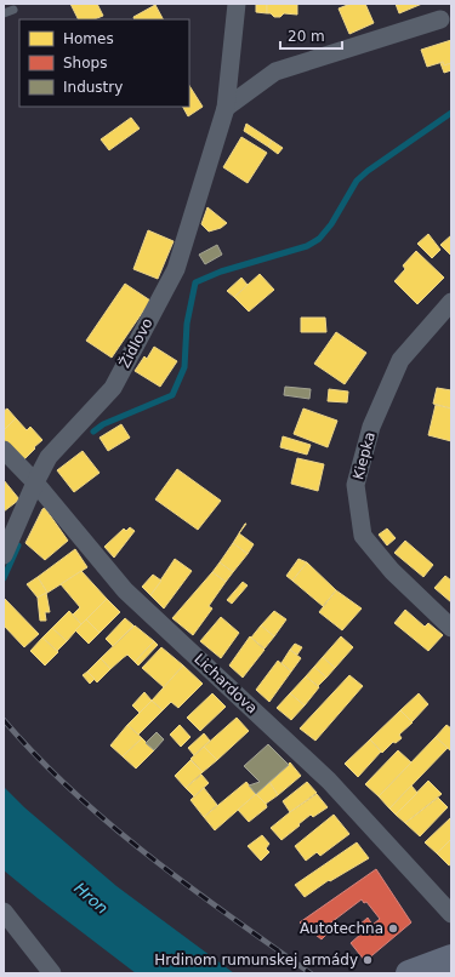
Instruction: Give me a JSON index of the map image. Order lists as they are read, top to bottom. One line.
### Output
{"streets":{"street":["Židlovo","Kiepka","Lichardova"]},"crossings":[["Židlovo","Lichardova"]],"water":["Hron"],"places":["Autotechna","Hrdinom rumunskej armády"],"legend":["Homes","Shops","Industry"],"scale_bar":"20 m"}
